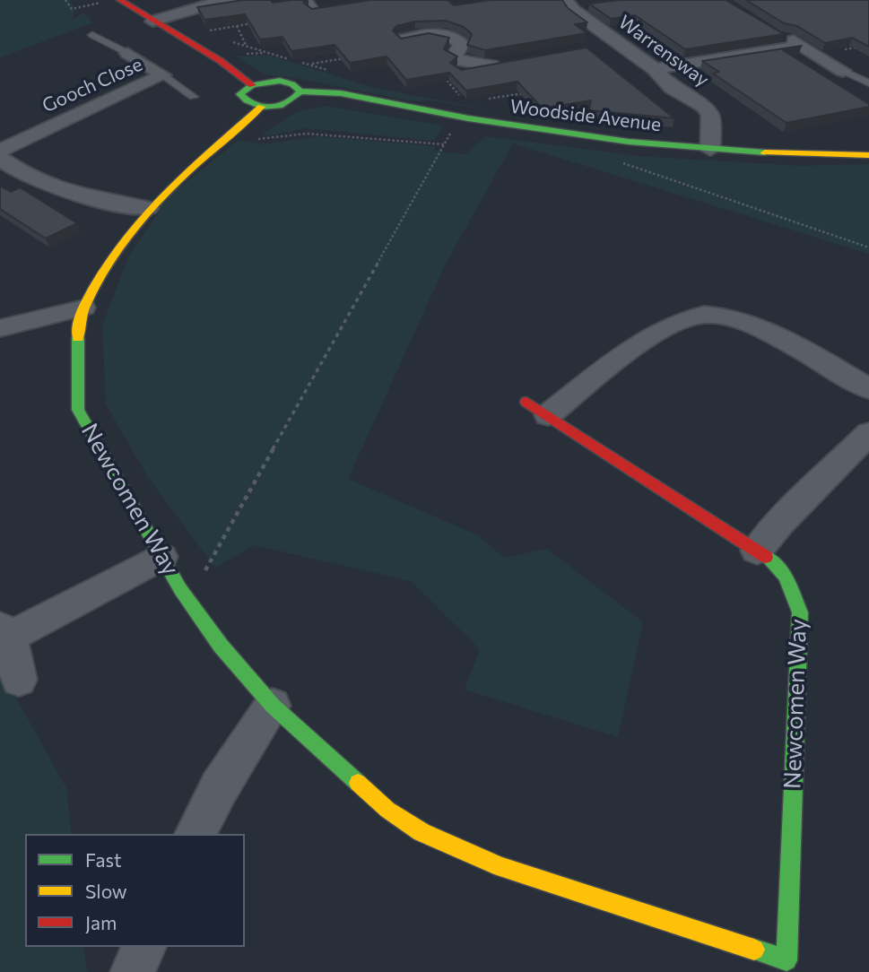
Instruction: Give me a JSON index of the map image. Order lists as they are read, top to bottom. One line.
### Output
{"streets":{"street":["Warrensway","Gooch Close","Woodside Avenue","Newcomen Way"]},"crossings":[["Warrensway","Woodside Avenue"]],"legend":["Fast","Slow","Jam"]}
